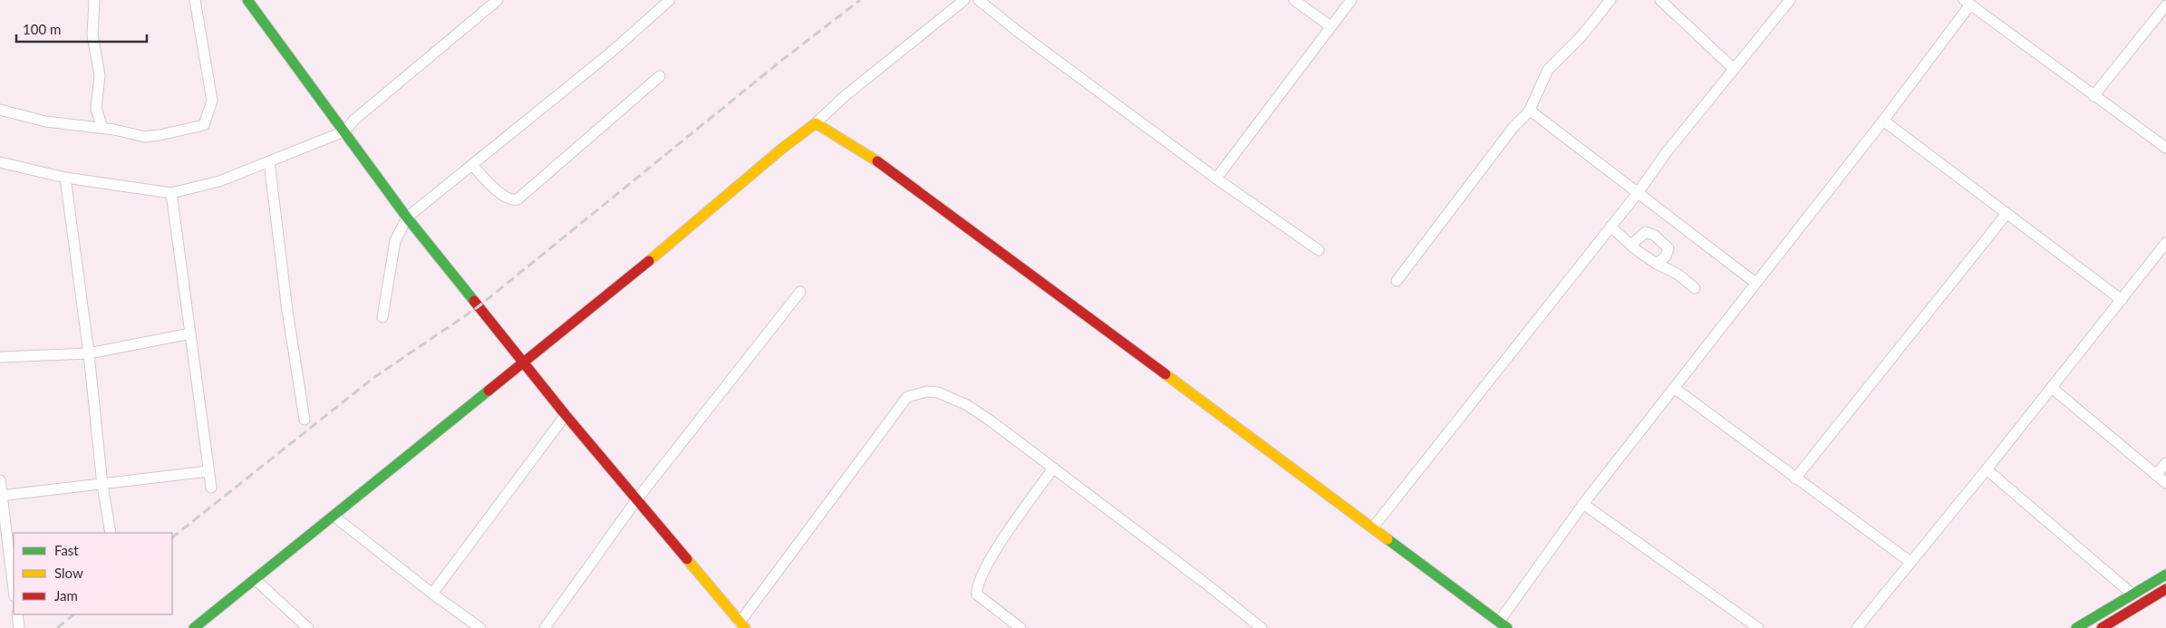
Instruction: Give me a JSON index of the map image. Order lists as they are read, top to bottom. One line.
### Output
{"legend":["Fast","Slow","Jam"],"scale_bar":"100 m"}
